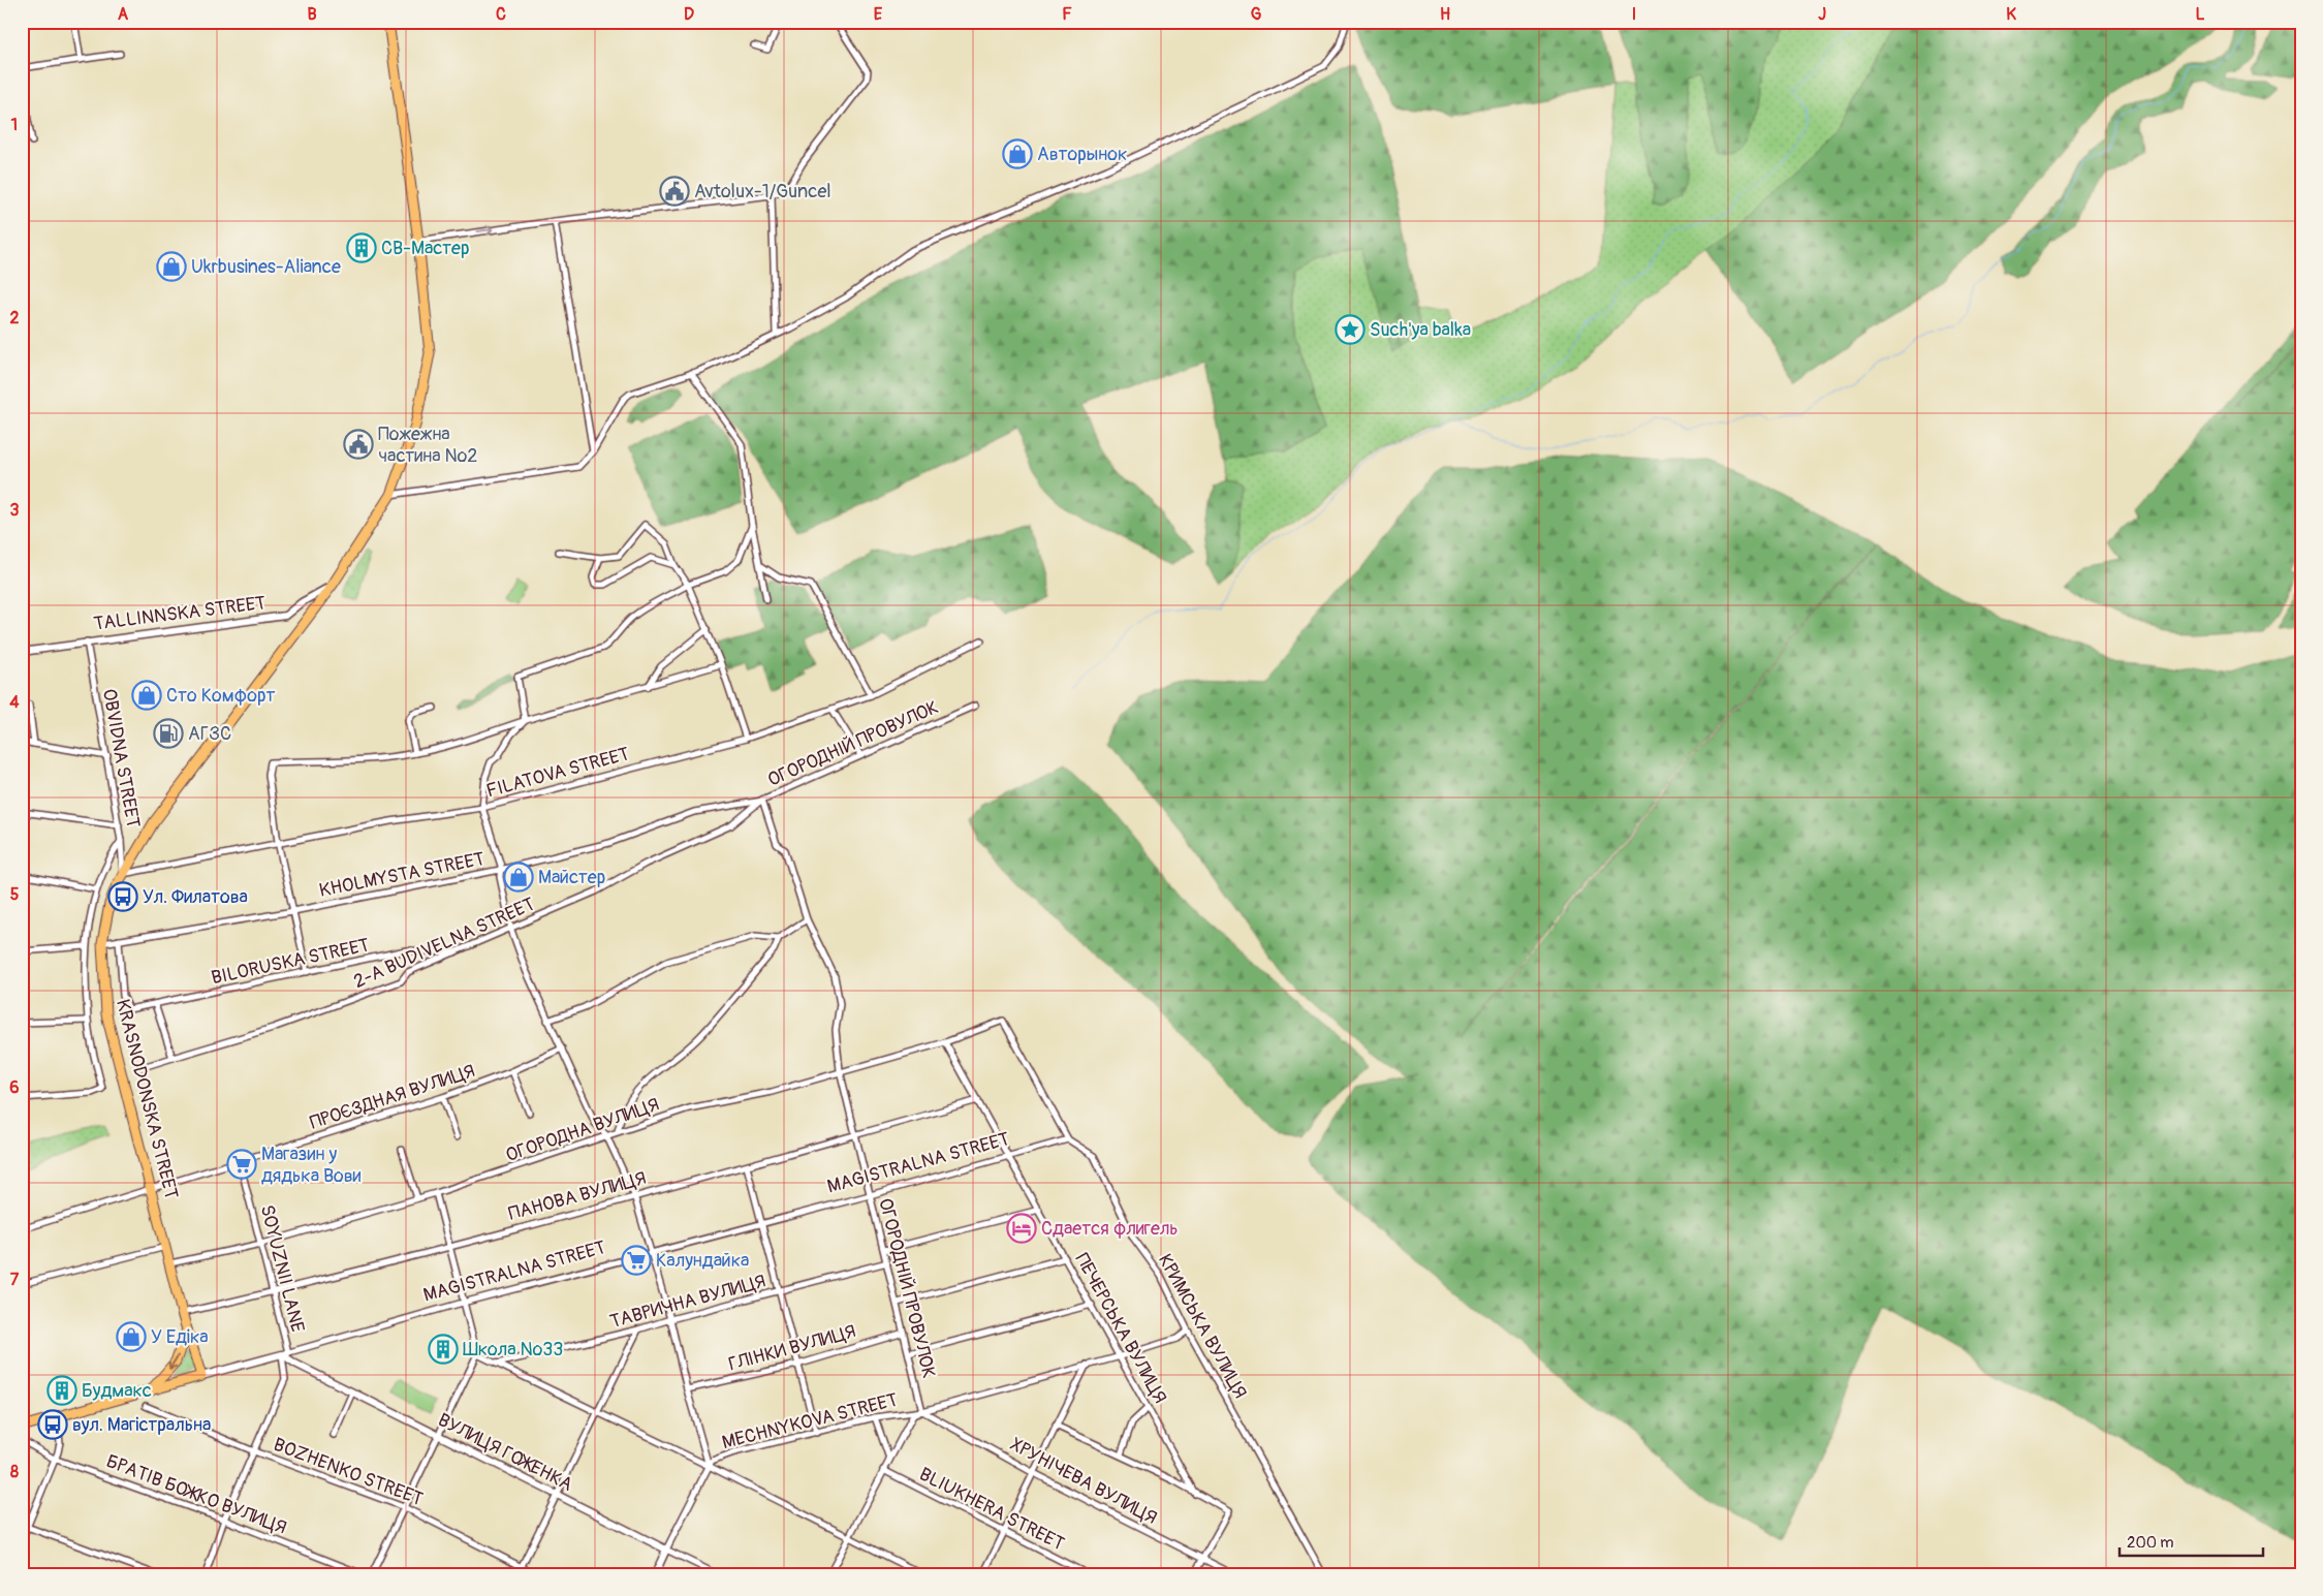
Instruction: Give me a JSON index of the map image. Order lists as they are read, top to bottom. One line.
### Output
{"streets":{"main road":["KRASNODONSKA STREET","MAGISTRALNA STREET"],"street":["TALLINNSKA STREET","ОГОРОДНІЙ ПРОВУЛОК","OBVIDNA STREET","FILATOVA STREET","KHOLMYSTA STREET","2-A BUDIVELNA STREET","BILORUSKA STREET","ПРОЄЗДНАЯ ВУЛИЦЯ","ОГОРОДНА ВУЛИЦЯ","ПАНОВА ВУЛИЦЯ","SOYUZNII LANE","ТАВРИЧНА ВУЛИЦЯ","КРИМСЬКА ВУЛИЦЯ","ПЕЧЕРСЬКА ВУЛИЦЯ","ГЛІНКИ ВУЛИЦЯ","MECHNYKOVA STREET","ВУЛИЦЯ ГОЖЕНКА","BOZHENKO STREET","ХРУНІЧЕВА ВУЛИЦЯ","БРАТІВ БОЖКО ВУЛИЦЯ","BLIUKHERA STREET"]},"crossings":[["TALLINNSKA STREET","OBVIDNA STREET"],["TALLINNSKA STREET","KRASNODONSKA STREET"],["ОГОРОДНІЙ ПРОВУЛОК","KHOLMYSTA STREET"],["ОГОРОДНІЙ ПРОВУЛОК","2-A BUDIVELNA STREET"],["ОГОРОДНІЙ ПРОВУЛОК","ОГОРОДНА ВУЛИЦЯ"],["ОГОРОДНІЙ ПРОВУЛОК","MAGISTRALNA STREET"],["ОГОРОДНІЙ ПРОВУЛОК","ПАНОВА ВУЛИЦЯ"],["ОГОРОДНІЙ ПРОВУЛОК","ТАВРИЧНА ВУЛИЦЯ"],["ОГОРОДНІЙ ПРОВУЛОК","ГЛІНКИ ВУЛИЦЯ"],["ОГОРОДНІЙ ПРОВУЛОК","MECHNYKOVA STREET"],["ОГОРОДНІЙ ПРОВУЛОК","ХРУНІЧЕВА ВУЛИЦЯ"],["FILATOVA STREET","KRASNODONSKA STREET"],["KHOLMYSTA STREET","2-A BUDIVELNA STREET"],["KHOLMYSTA STREET","BILORUSKA STREET"],["KHOLMYSTA STREET","KRASNODONSKA STREET"],["2-A BUDIVELNA STREET","BILORUSKA STREET"],["ПРОЄЗДНАЯ ВУЛИЦЯ","KRASNODONSKA STREET"],["ПРОЄЗДНАЯ ВУЛИЦЯ","SOYUZNII LANE"],["KRASNODONSKA STREET","ОГОРОДНА ВУЛИЦЯ"],["KRASNODONSKA STREET","MAGISTRALNA STREET"],["KRASNODONSKA STREET","ПАНОВА ВУЛИЦЯ"],["ОГОРОДНА ВУЛИЦЯ","SOYUZNII LANE"],["ОГОРОДНА ВУЛИЦЯ","КРИМСЬКА ВУЛИЦЯ"],["ОГОРОДНА ВУЛИЦЯ","ПЕЧЕРСЬКА ВУЛИЦЯ"],["MAGISTRALNA STREET","SOYUZNII LANE"],["MAGISTRALNA STREET","КРИМСЬКА ВУЛИЦЯ"],["MAGISTRALNA STREET","ПЕЧЕРСЬКА ВУЛИЦЯ"],["MAGISTRALNA STREET","ВУЛИЦЯ ГОЖЕНКА"],["ПАНОВА ВУЛИЦЯ","SOYUZNII LANE"],["ПАНОВА ВУЛИЦЯ","ПЕЧЕРСЬКА ВУЛИЦЯ"],["SOYUZNII LANE","ВУЛИЦЯ ГОЖЕНКА"],["SOYUZNII LANE","BOZHENKO STREET"],["SOYUZNII LANE","БРАТІВ БОЖКО ВУЛИЦЯ"],["КРИМСЬКА ВУЛИЦЯ","MECHNYKOVA STREET"],["ПЕЧЕРСЬКА ВУЛИЦЯ","MECHNYKOVA STREET"],["MECHNYKOVA STREET","ХРУНІЧЕВА ВУЛИЦЯ"]],"places":{"shop":["Авторынок","Ukrbusines-Aliance","Сто Комфорт","Майстер","У Едіка"],"public building":["Avtolux-1/Guncel","Пожежна частина №2"],"building":["СВ-Мастер","Школа №33","Будмакс"],"place":["Such'ya balka"],"fuel station":["АГЗС"],"bus stop":["Ул. Филатова","вул. Магістральна"],"supermarket":["Магазин у дядька Вови","Калундайка"],"hotel":["Сдается флигель"]},"scale_bar":"200 m","grid":{"columns":["A","B","C","D","E","F","G","H","I","J","K","L"],"rows":["1","2","3","4","5","6","7","8"]}}
